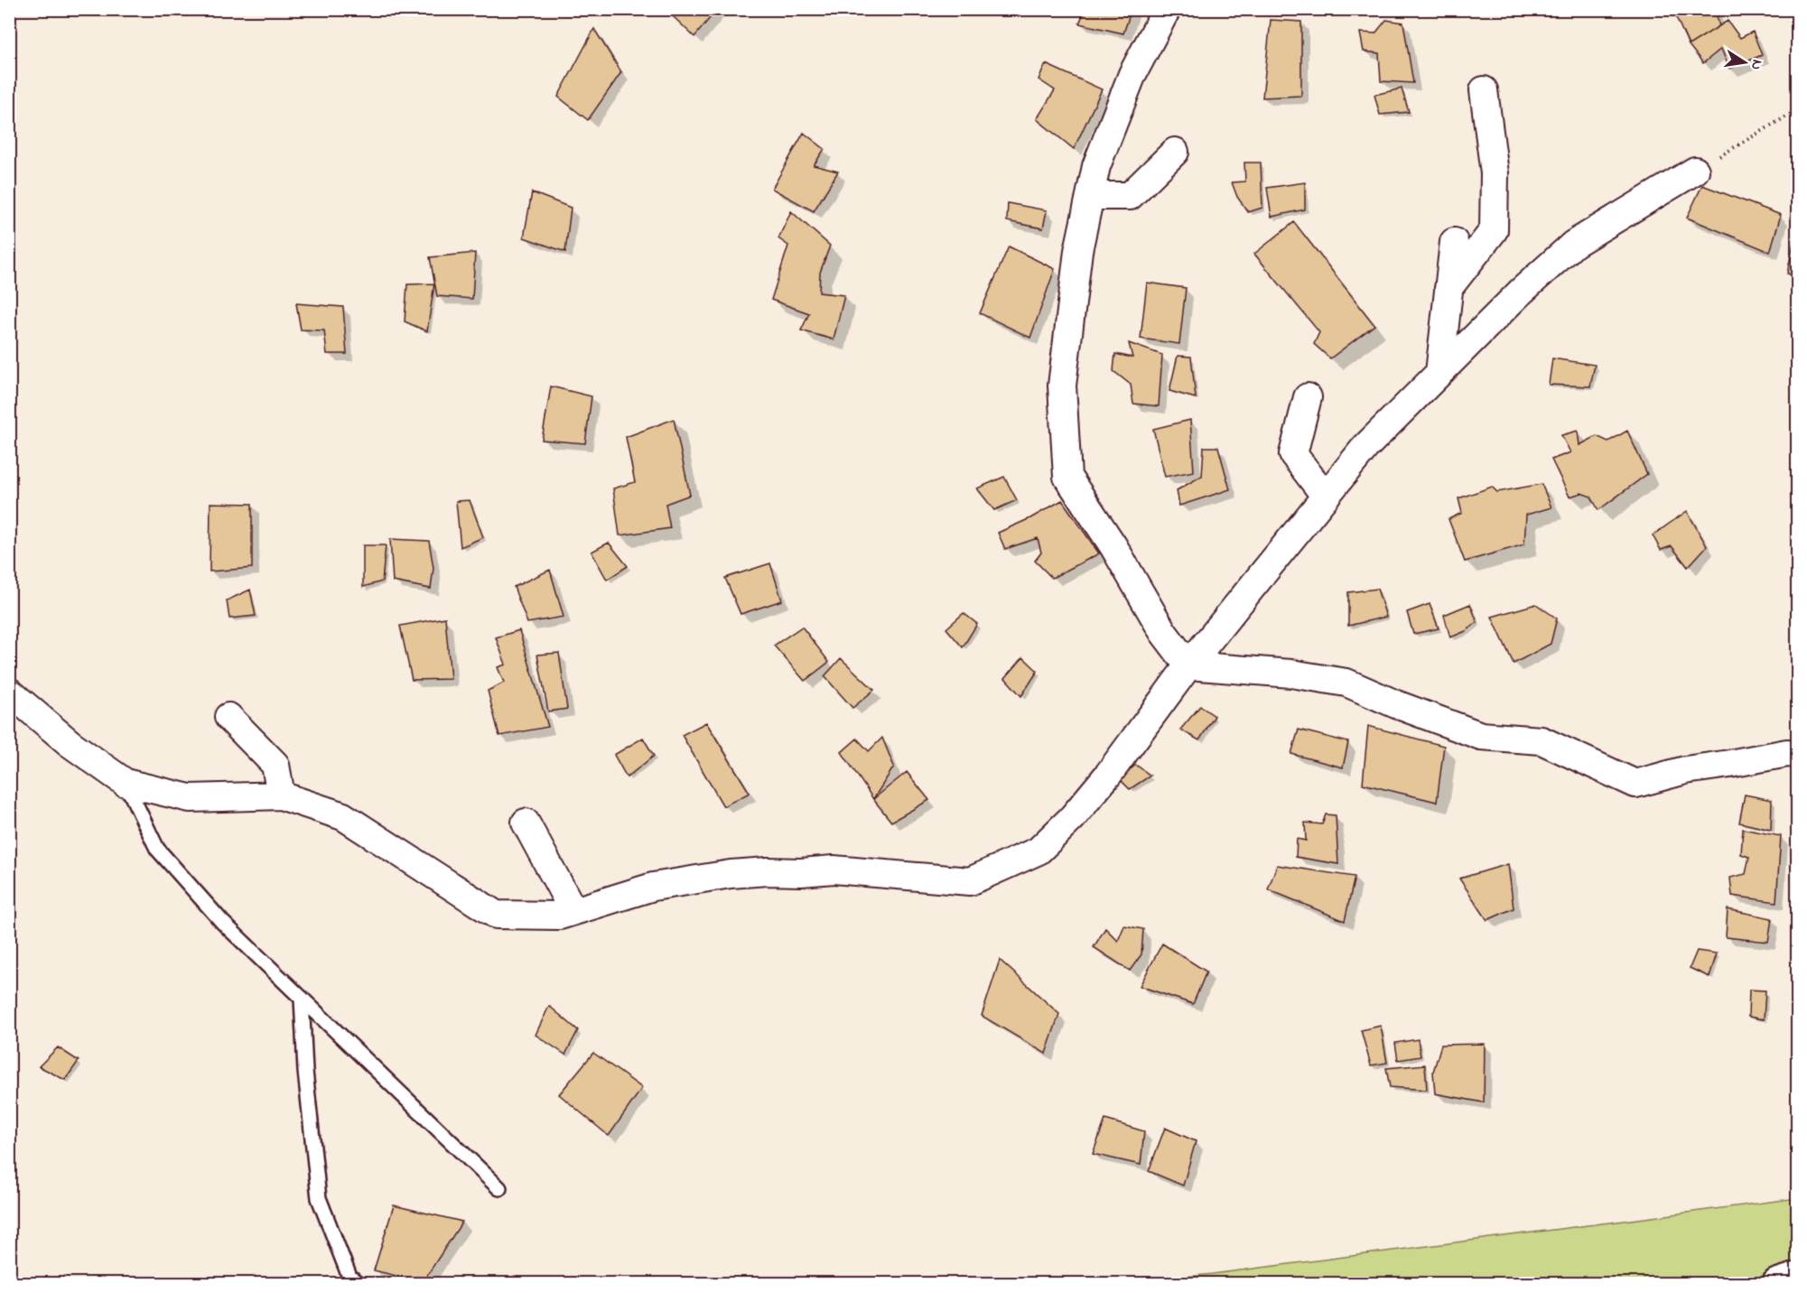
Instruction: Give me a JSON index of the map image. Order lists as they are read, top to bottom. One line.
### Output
{"north":"right"}
